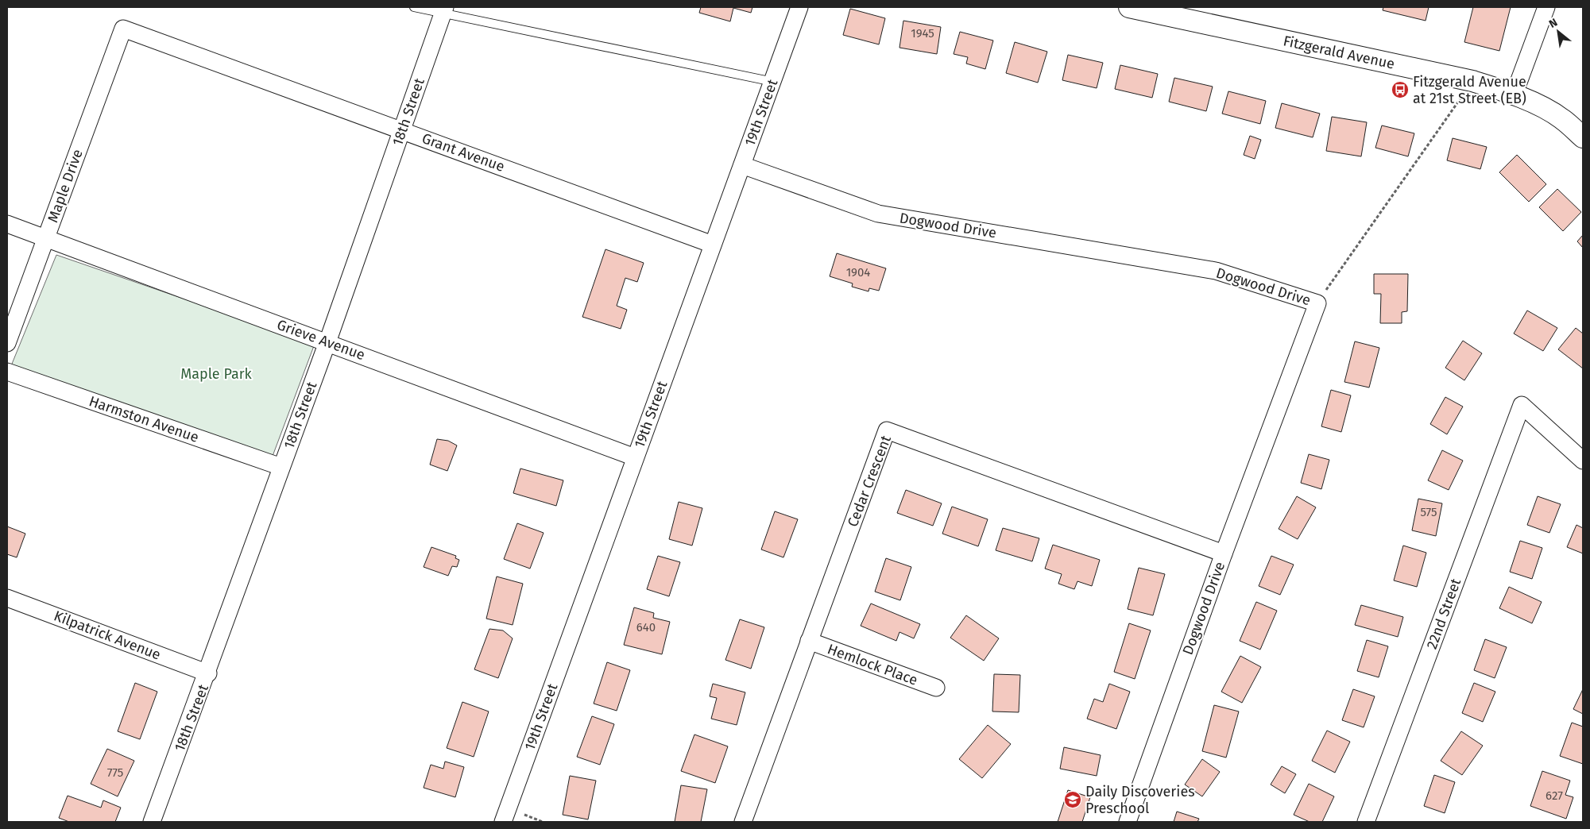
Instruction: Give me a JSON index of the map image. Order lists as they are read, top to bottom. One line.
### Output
{"streets":{"street":["Fitzgerald Avenue","18th Street","19th Street","Grant Avenue","Maple Drive","Dogwood Drive","Grieve Avenue","Harmston Avenue","Cedar Crescent","22nd Street","Kilpatrick Avenue","Hemlock Place"]},"crossings":[["18th Street","Grant Avenue"],["18th Street","Grieve Avenue"],["18th Street","Harmston Avenue"],["18th Street","Kilpatrick Avenue"],["19th Street","Grant Avenue"],["19th Street","Dogwood Drive"],["19th Street","Grieve Avenue"],["Grant Avenue","Maple Drive"],["Maple Drive","Grieve Avenue"],["Dogwood Drive","Cedar Crescent"],["Cedar Crescent","Hemlock Place"]],"parks":["Maple Park"],"places":{"bus stop":["Fitzgerald Avenue at 21st Street (EB)"],"school or university":["Daily Discoveries Preschool"]},"house_numbers":["1945","1904","575","640","775","627"],"north":"top left"}
